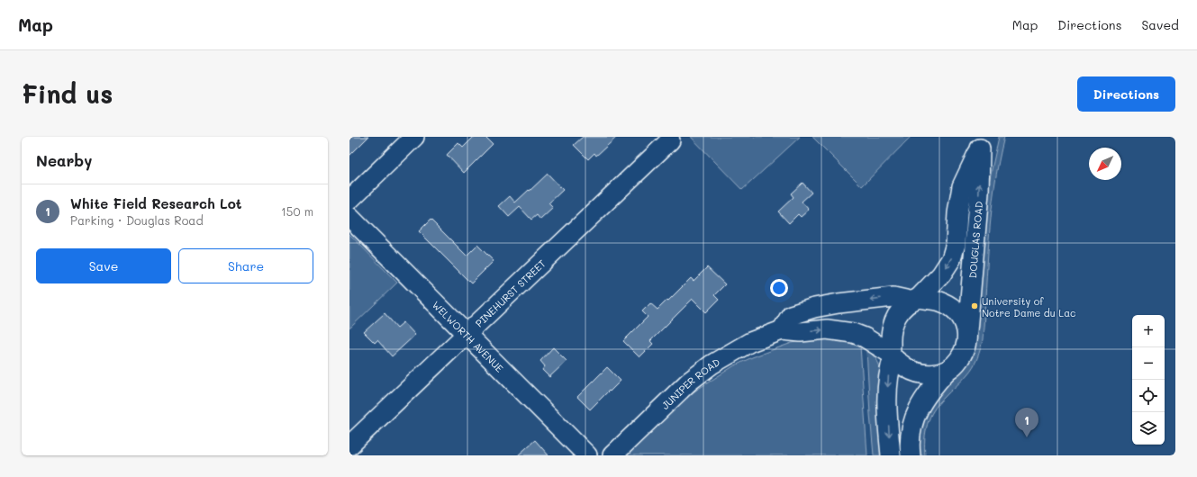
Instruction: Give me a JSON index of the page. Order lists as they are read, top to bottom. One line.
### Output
{"streets":{"street":["DOUGLAS ROAD","PINEHURST STREET","WELWORTH AVENUE","JUNIPER ROAD"]},"crossings":[["DOUGLAS ROAD","JUNIPER ROAD"],["PINEHURST STREET","WELWORTH AVENUE"]],"places":["University of Notre Dame du Lac"],"north":"bottom left","page":{"header":"Map","nav":["Map","Directions","Saved"],"buttons":["Directions",["Save","Share"]],"title":"Find us","heading":"Nearby","list":[{"mark":"1","name":"White Field Research Lot","note":"Parking · Douglas Road","value":"150 m"}],"map_buttons":["+","−"],"pins":"1"}}
